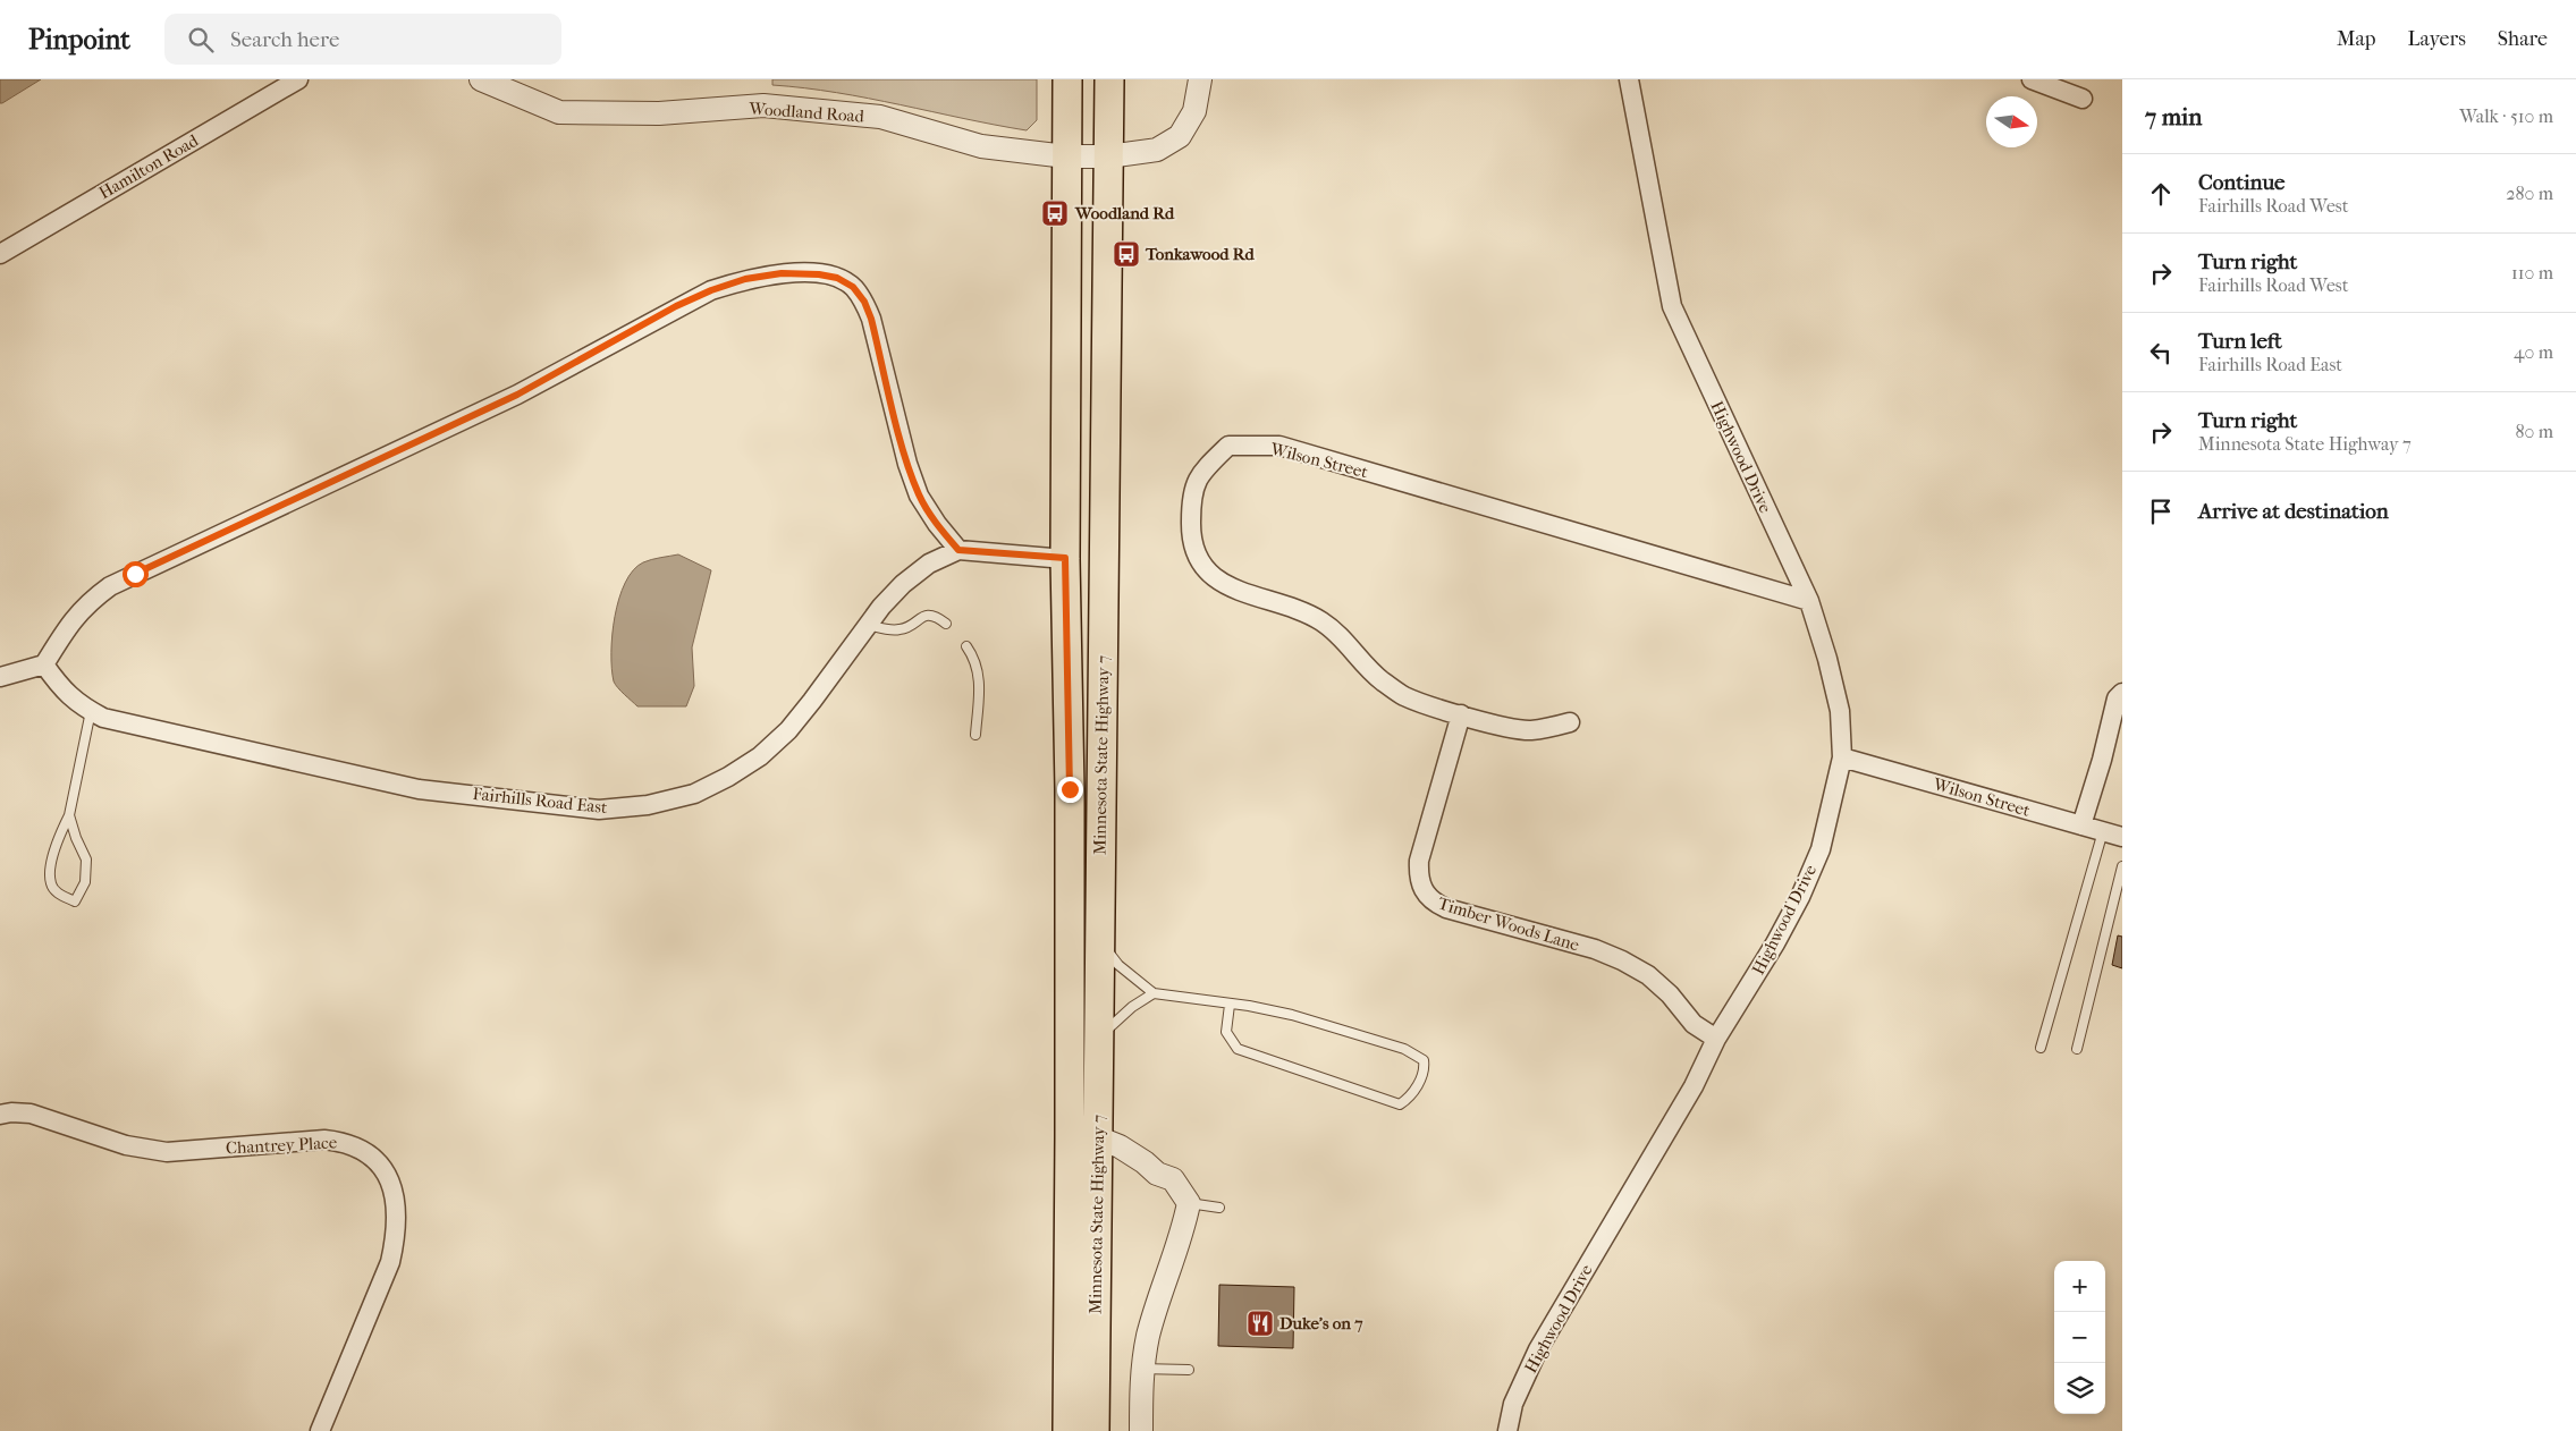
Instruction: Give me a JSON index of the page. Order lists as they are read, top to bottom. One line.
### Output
{"streets":{"main road":["Minnesota State Highway 7"],"street":["Woodland Road","Hamilton Road","Highwood Drive","Wilson Street","Fairhills Road East","Timber Woods Lane","Chantrey Place"]},"crossings":[["Woodland Road","Minnesota State Highway 7"],["Highwood Drive","Wilson Street"],["Highwood Drive","Timber Woods Lane"],["Wilson Street","Timber Woods Lane"],["Minnesota State Highway 7","Fairhills Road East"]],"places":{"bus stop":["Woodland Rd","Tonkawood Rd"],"restaurant":["Duke's on 7"]},"north":"right","page":{"header":"Pinpoint","search":"Search here","nav":["Map","Layers","Share"],"heading":["7 min","Walk · 510 m"],"list":[["Continue","Fairhills Road West","280 m"],["Turn right","Fairhills Road West","110 m"],["Turn left","Fairhills Road East","40 m"],["Turn right","Minnesota State Highway 7","80 m"],"Arrive at destination"],"map_buttons":["+","−"]}}
